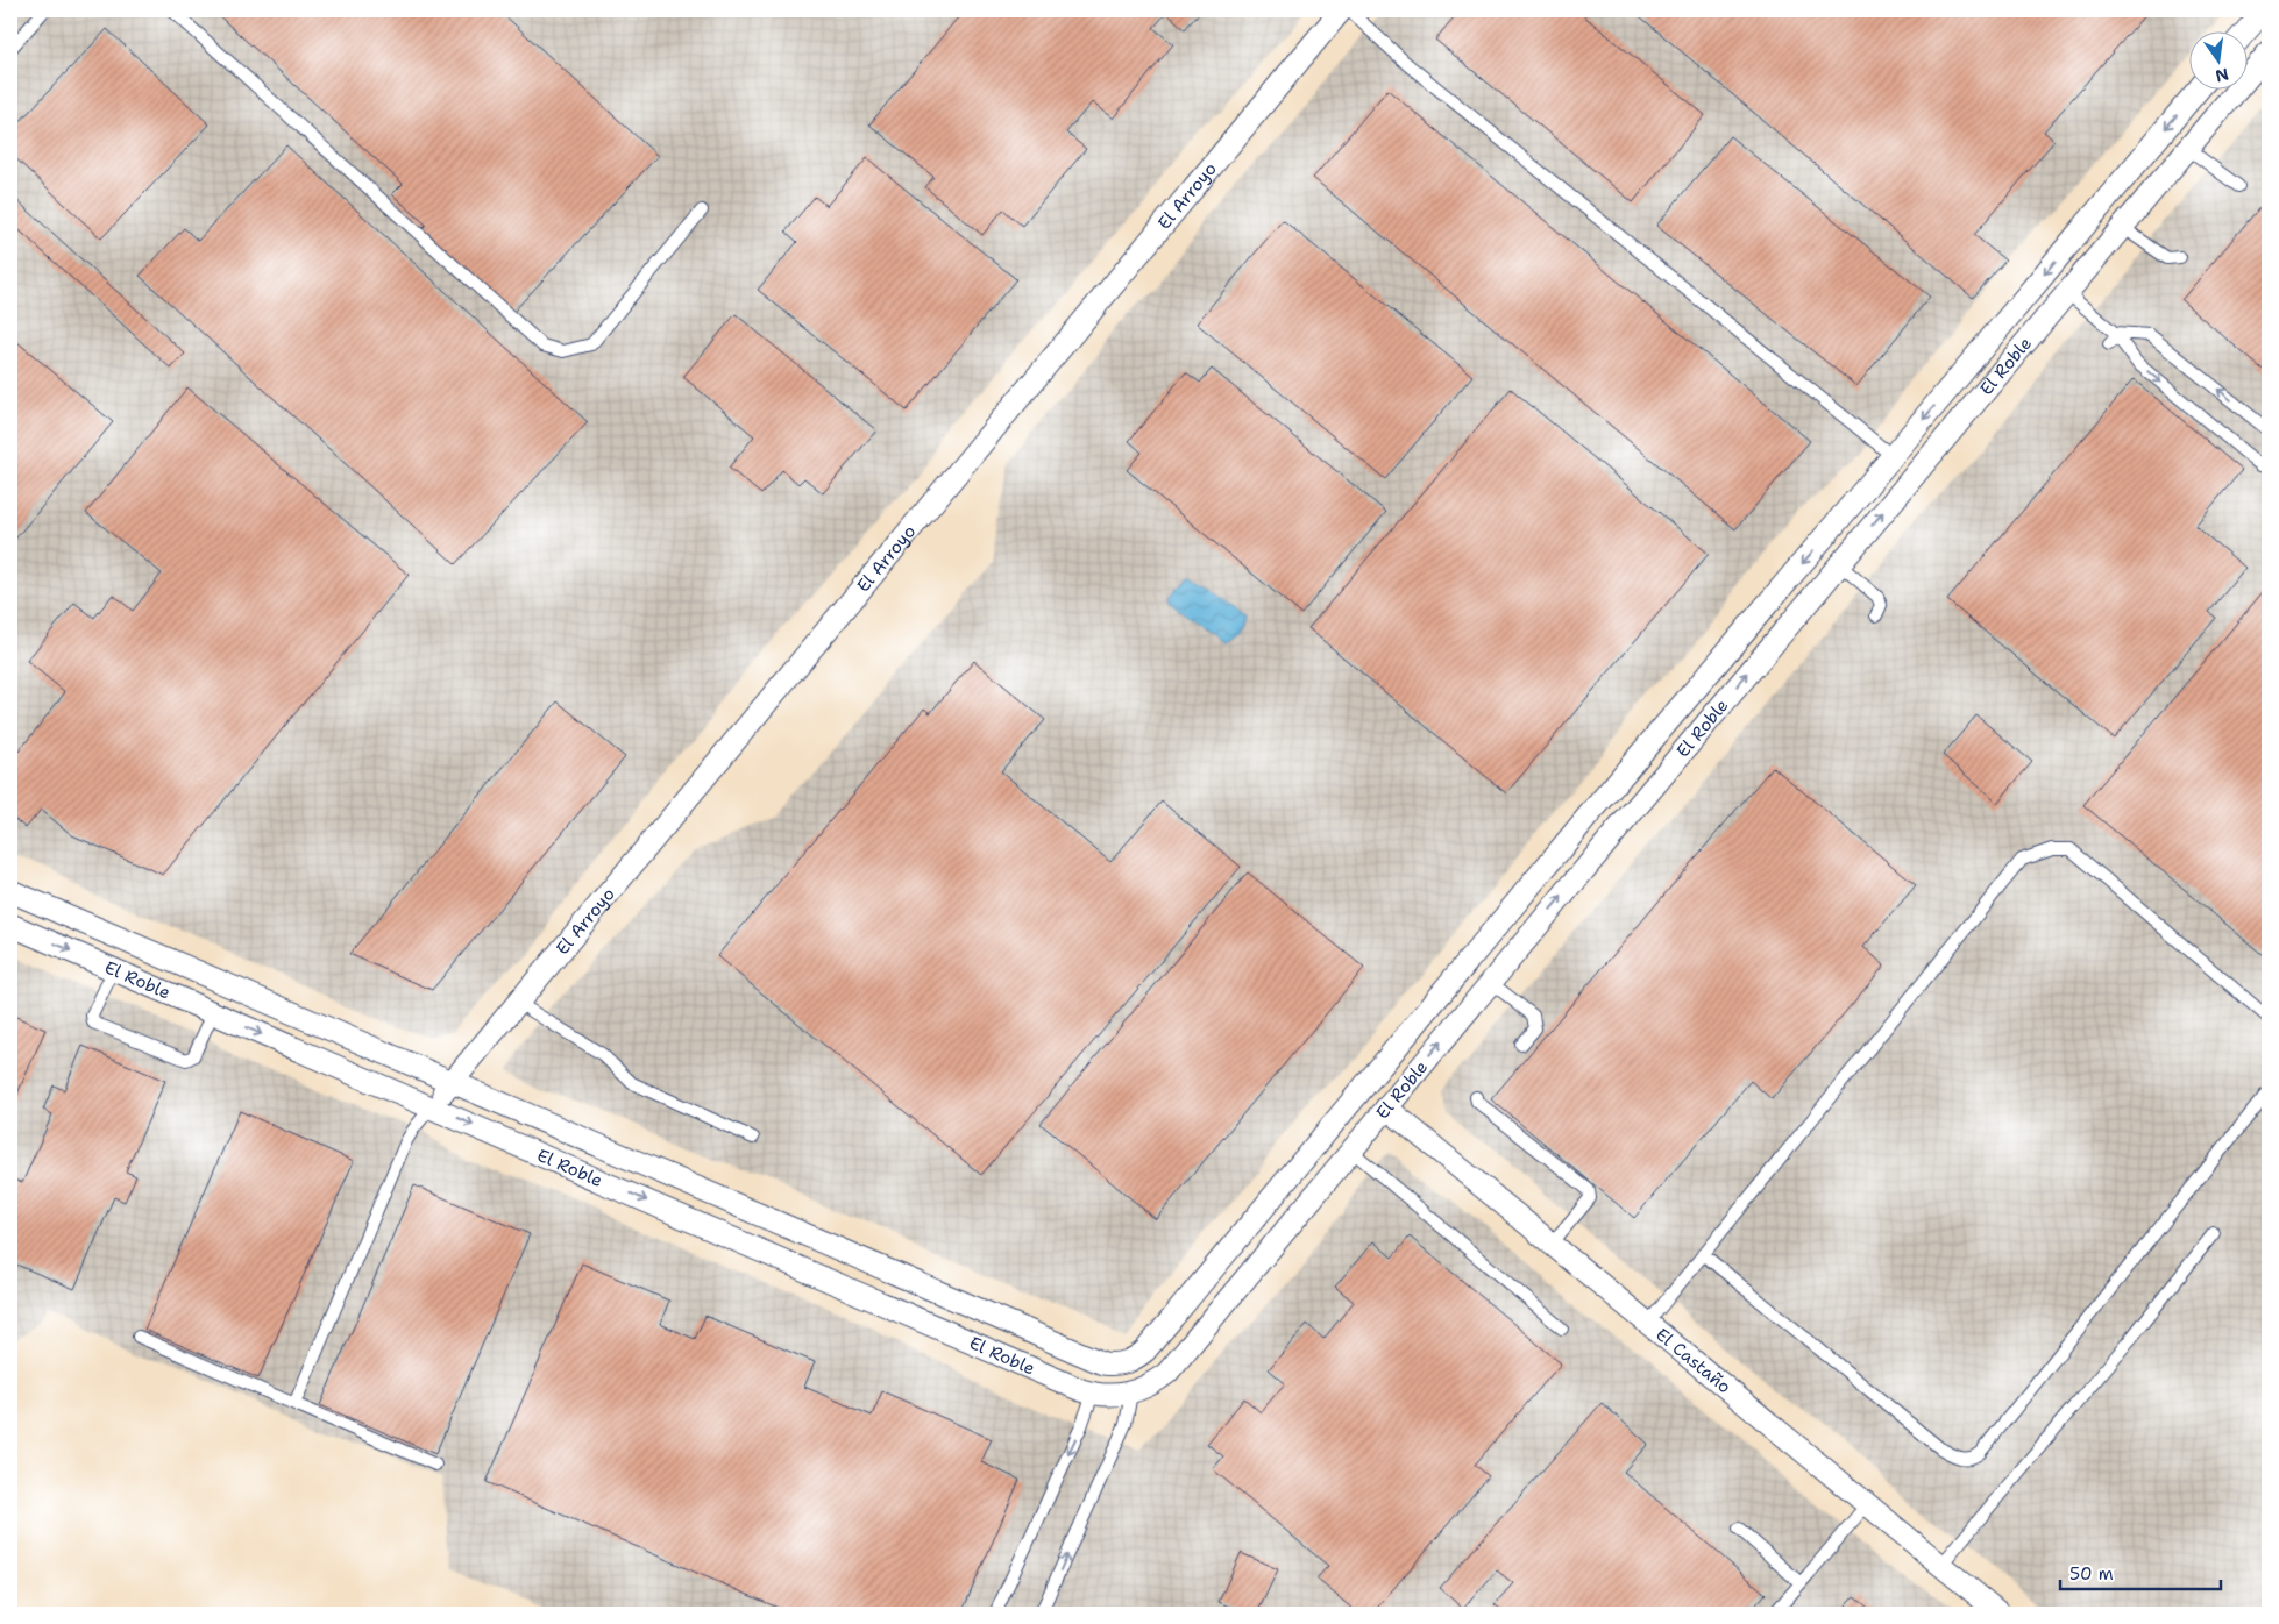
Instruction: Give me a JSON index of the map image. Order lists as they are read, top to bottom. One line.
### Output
{"streets":{"street":["El Arroyo","El Roble","El Castaño"]},"crossings":[["El Arroyo","El Roble"],["El Roble","El Castaño"]],"scale_bar":"50 m","north":"bottom"}
